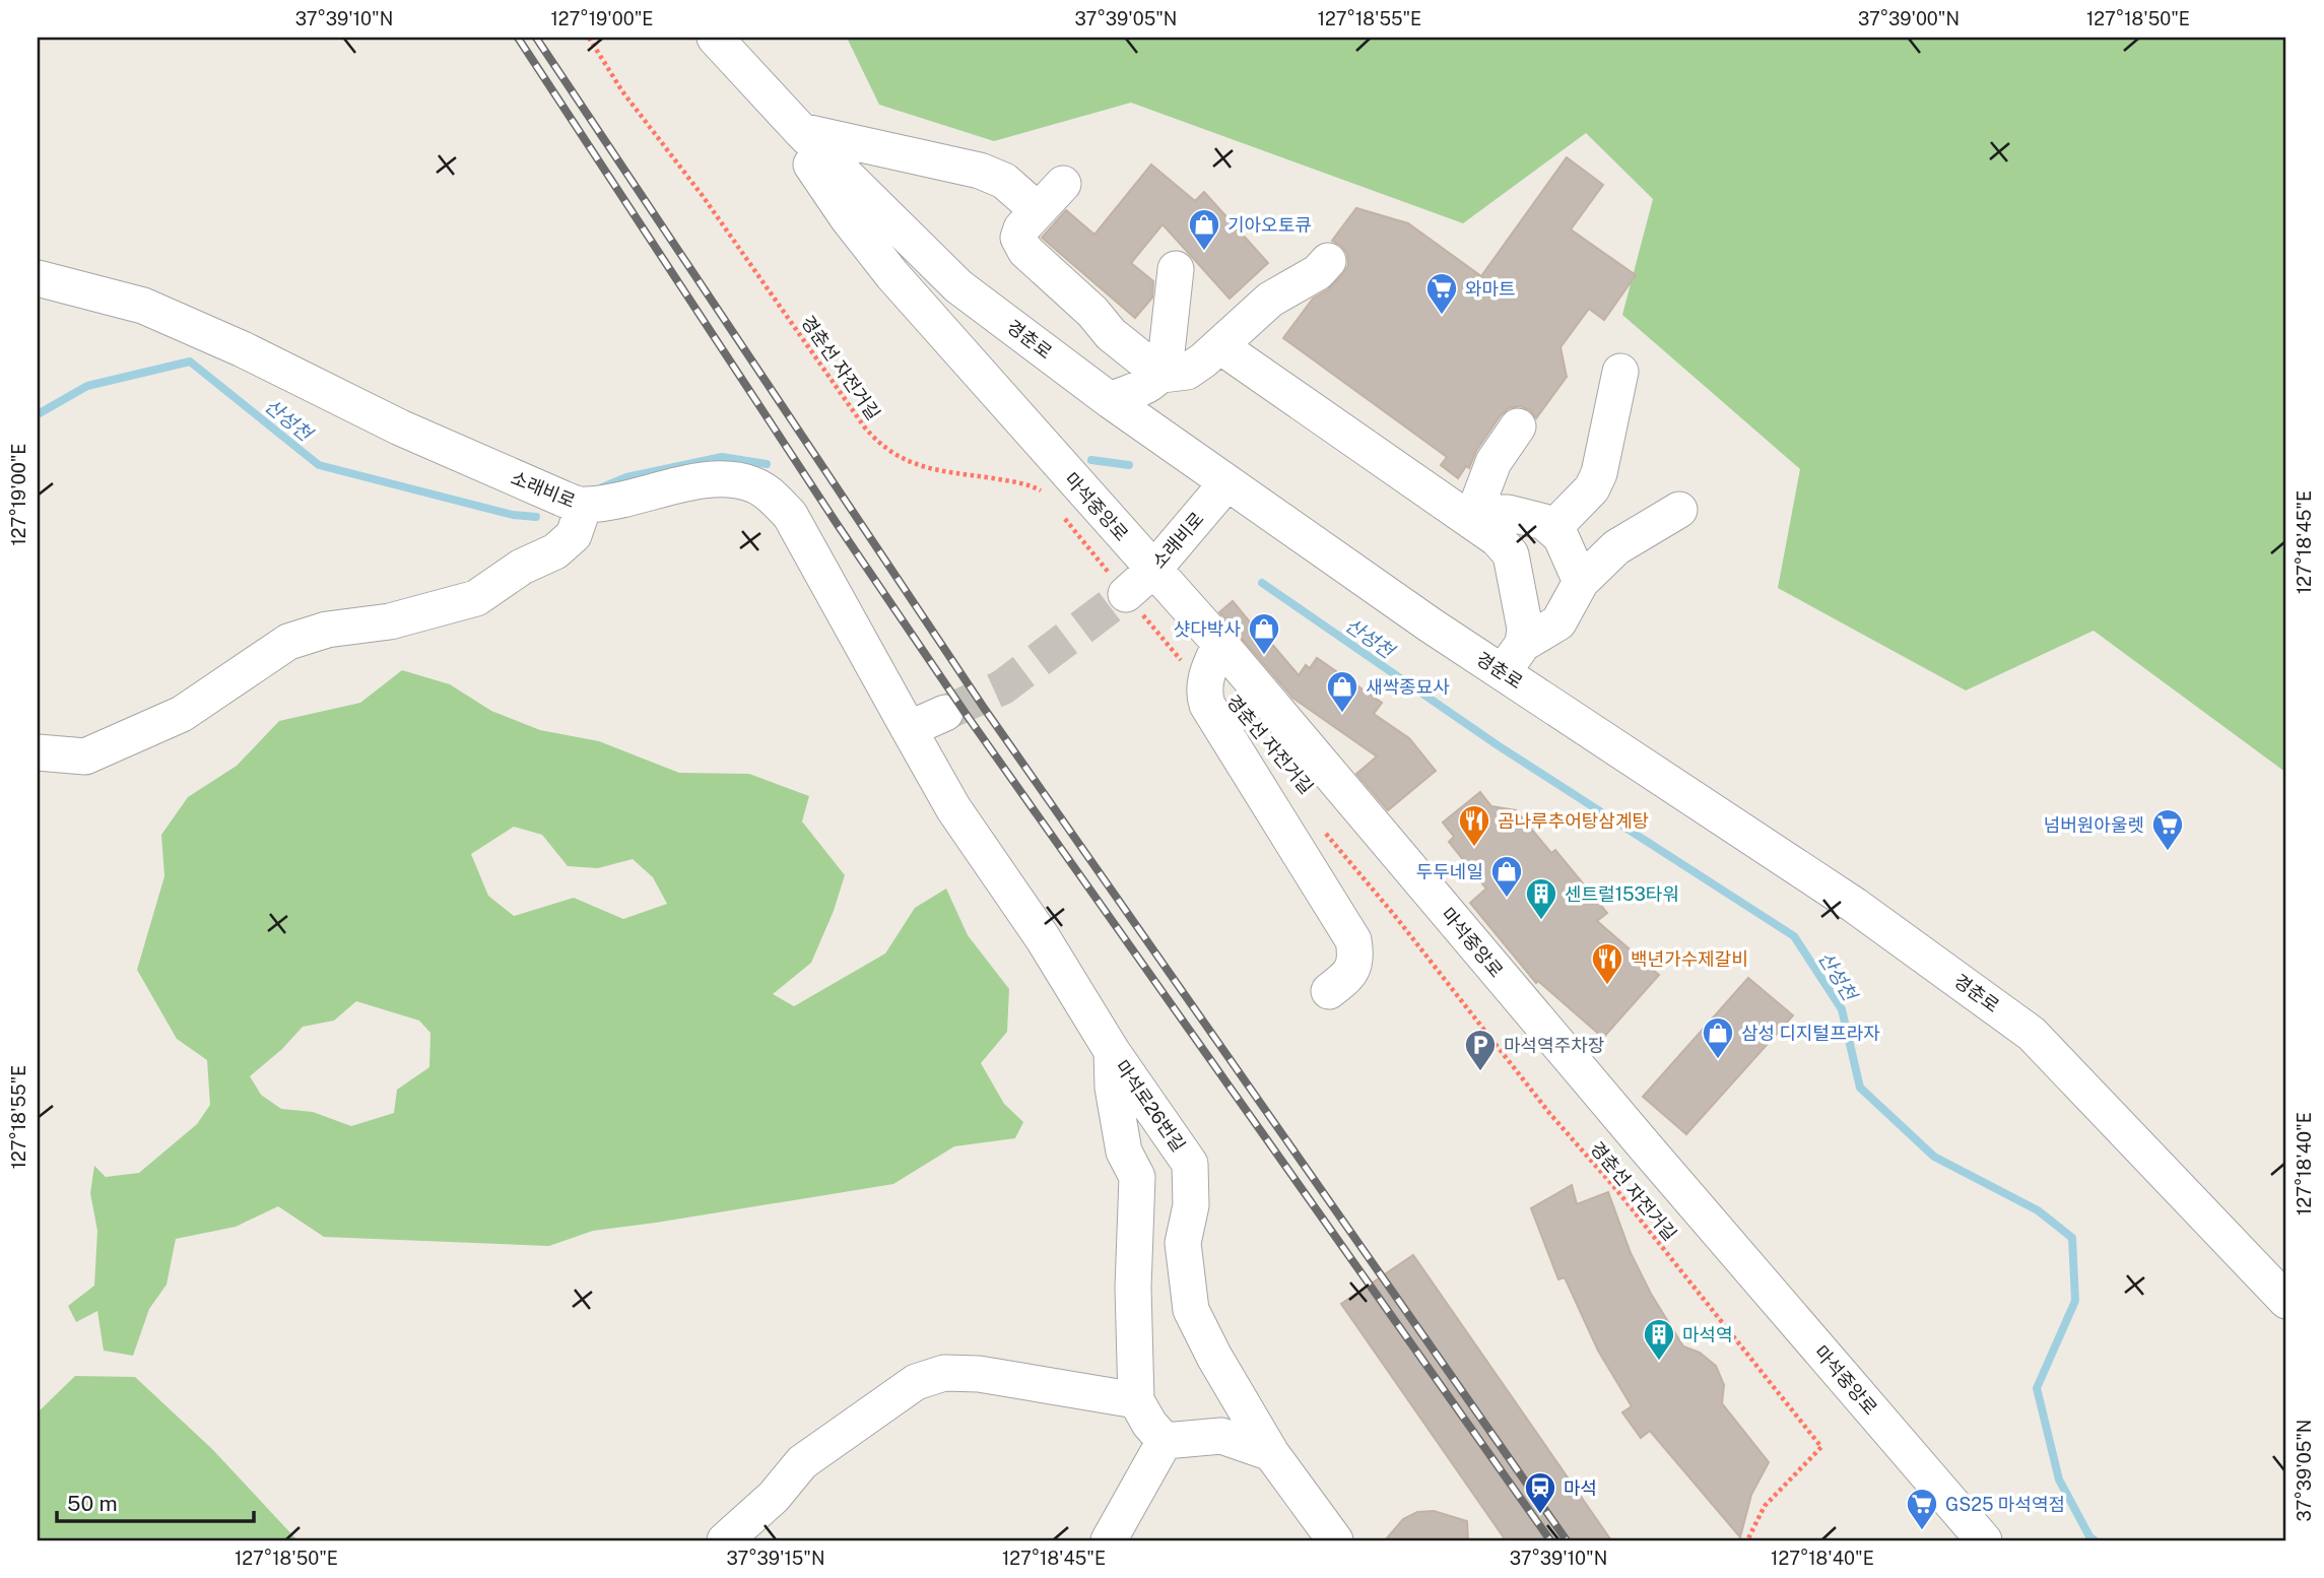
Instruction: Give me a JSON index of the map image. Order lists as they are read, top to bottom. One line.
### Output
{"streets":{"street":["경춘로","소래비로","마석중앙로","마석로26번길"],"path":["경춘선 자전거길"]},"crossings":[["경춘로","소래비로"],["경춘로","마석중앙로"],["경춘선 자전거길","소래비로"],["소래비로","마석중앙로"],["소래비로","마석로26번길"]],"water":["산성천"],"places":{"shop":["기아오토큐","샷다박사","새싹종묘사","두두네일","삼성 디지털프라자"],"supermarket":["와마트","넘버원아울렛","GS25 마석역점"],"restaurant":["곰나루추어탕삼계탕","백년가수제갈비"],"building":["센트럴153타워","마석역"],"parking":["마석역주차장"],"station":["마석"]},"scale_bar":"50 m","coordinates":["37°39'10\"N","127°19'00\"E","37°39'05\"N","127°18'55\"E","37°39'00\"N","127°18'50\"E","127°18'45\"E","127°18'40\"E","37°39'15\"N"]}
